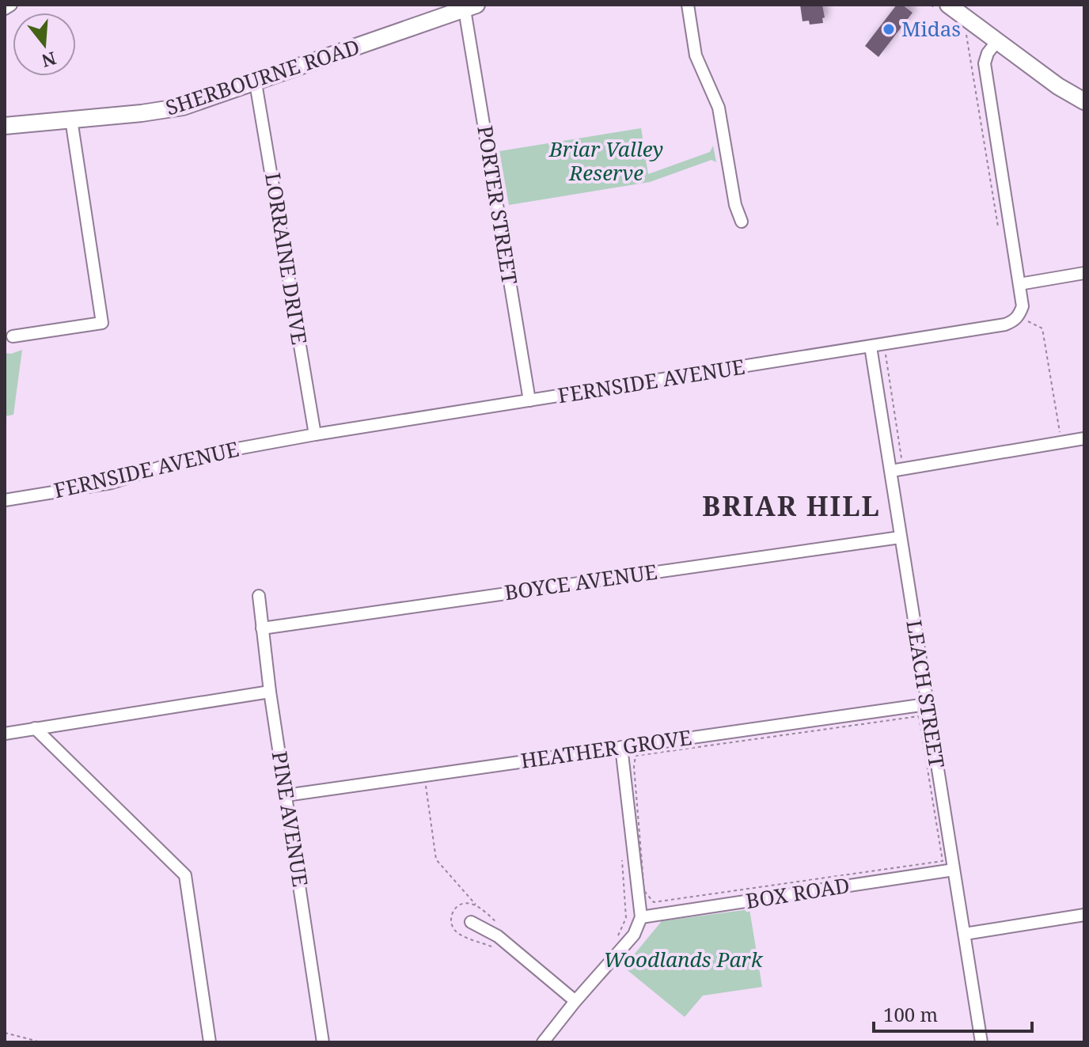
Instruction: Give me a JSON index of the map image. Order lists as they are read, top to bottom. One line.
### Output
{"streets":{"main road":["SHERBOURNE ROAD"],"street":["PORTER STREET","LORRAINE DRIVE","FERNSIDE AVENUE","BOYCE AVENUE","LEACH STREET","HEATHER GROVE","PINE AVENUE","BOX ROAD"]},"crossings":[["SHERBOURNE ROAD","PORTER STREET"],["SHERBOURNE ROAD","LORRAINE DRIVE"],["PORTER STREET","FERNSIDE AVENUE"],["LORRAINE DRIVE","FERNSIDE AVENUE"],["FERNSIDE AVENUE","LEACH STREET"],["BOYCE AVENUE","LEACH STREET"],["BOYCE AVENUE","PINE AVENUE"],["LEACH STREET","HEATHER GROVE"],["LEACH STREET","BOX ROAD"],["HEATHER GROVE","PINE AVENUE"]],"districts":["BRIAR HILL"],"parks":["Briar Valley Reserve","Woodlands Park"],"places":["Midas"],"scale_bar":"100 m","north":"bottom"}
